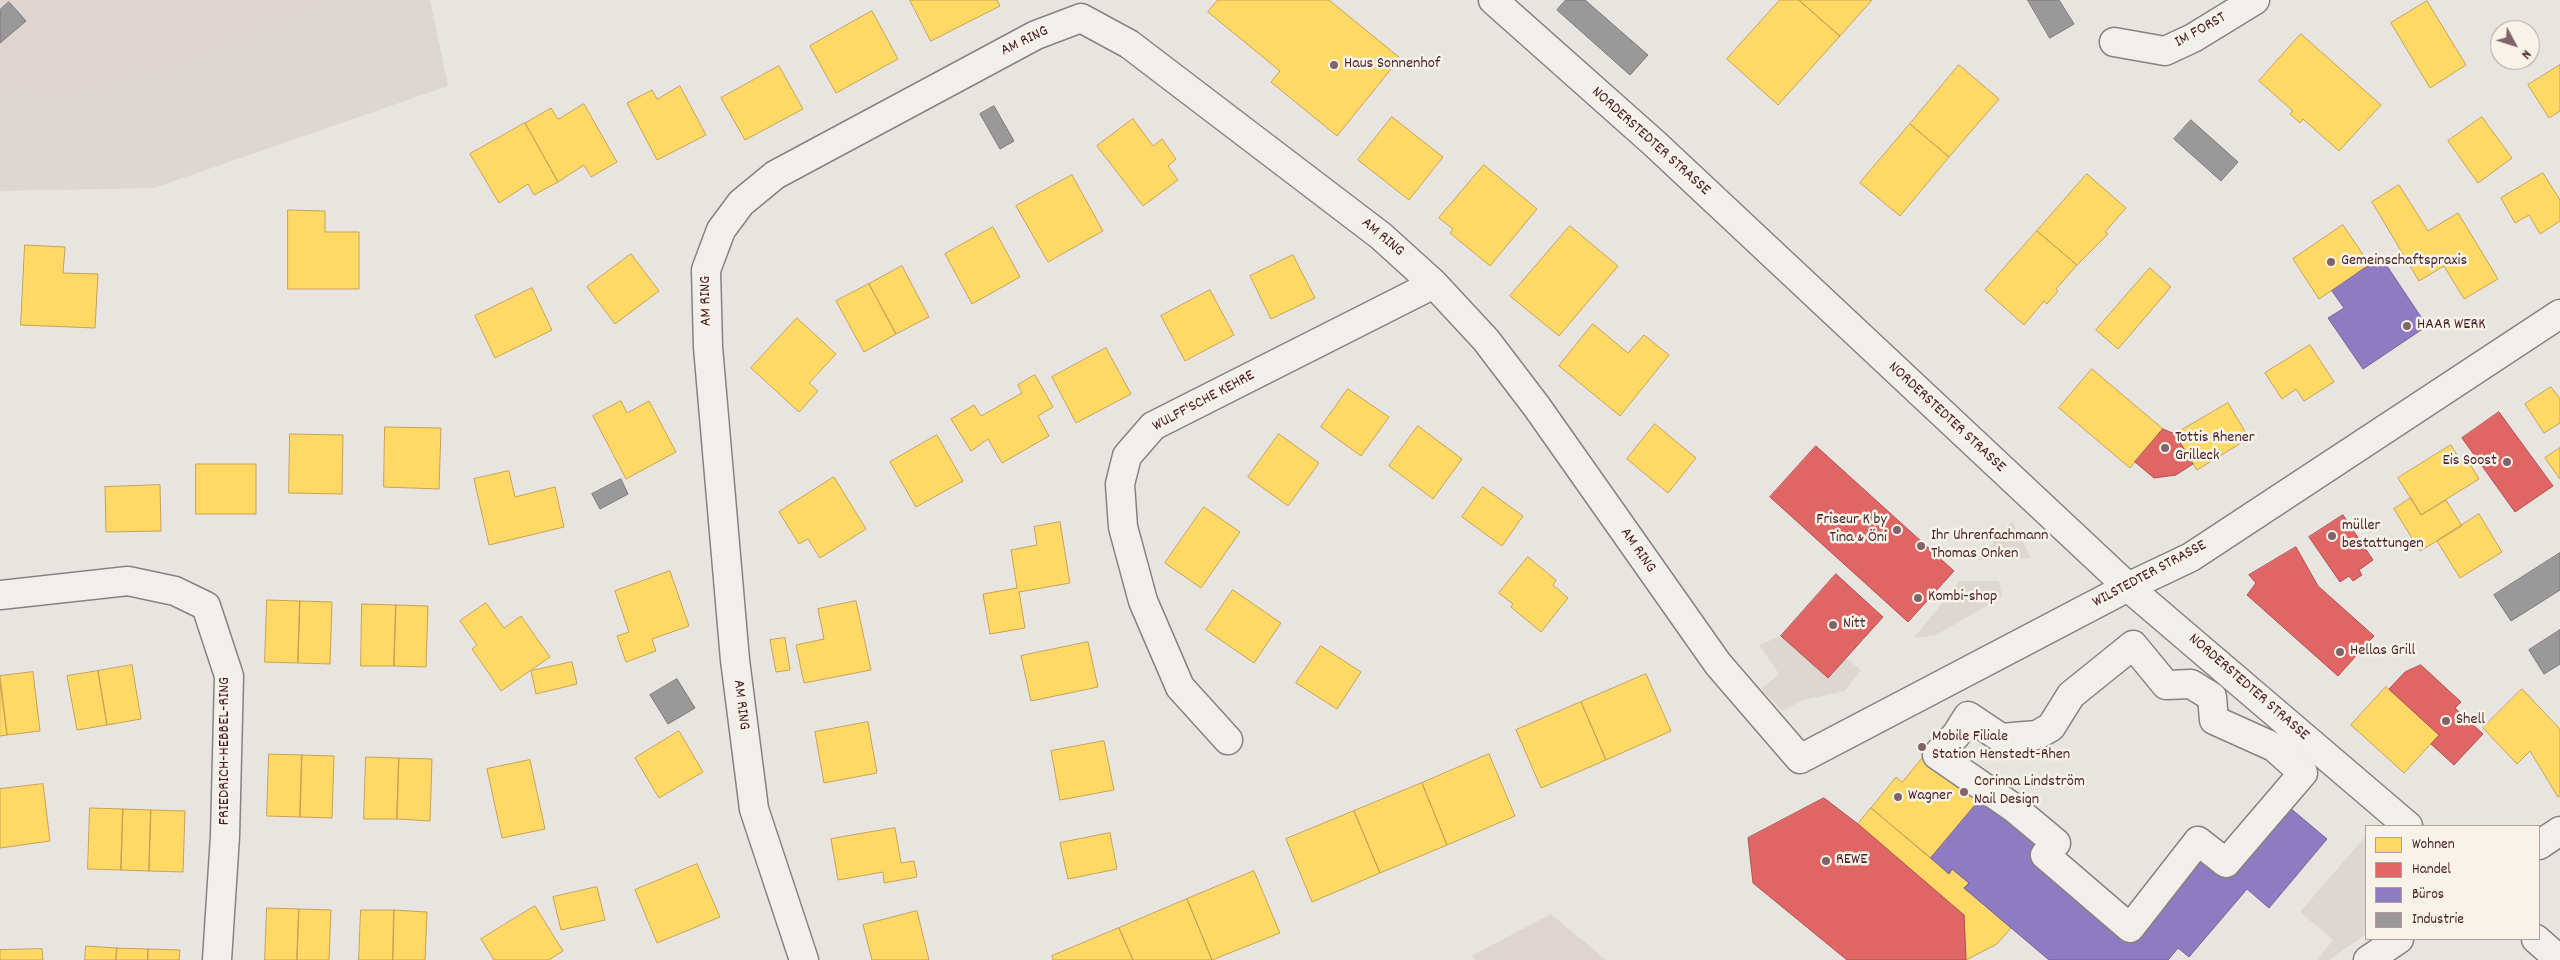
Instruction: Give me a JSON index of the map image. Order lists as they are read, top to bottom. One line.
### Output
{"streets":{"street":["IM FORST","AM RING","NORDERSTEDTER STRASSE","WULFF'SCHE KEHRE","WILSTEDTER STRASSE","FRIEDRICH-HEBBEL-RING"]},"crossings":[["AM RING","WULFF'SCHE KEHRE"],["AM RING","WILSTEDTER STRASSE"],["NORDERSTEDTER STRASSE","WILSTEDTER STRASSE"]],"places":["Haus Sonnenhof","Gemeinschaftspraxis","HAAR WERK","Tottis Rhener Grilleck","Eis Soost","Friseur K by Tina & Öni","müller bestattungen","Ihr Uhrenfachmann Thomas Onken","Kombi-shop","Nitt","Hellas Grill","Shell","Mobile Filiale Station Henstedt-Rhen","Corinna Lindström Nail Design","Wagner","REWE"],"legend":["Wohnen","Handel","Büros","Industrie"],"north":"bottom right"}
